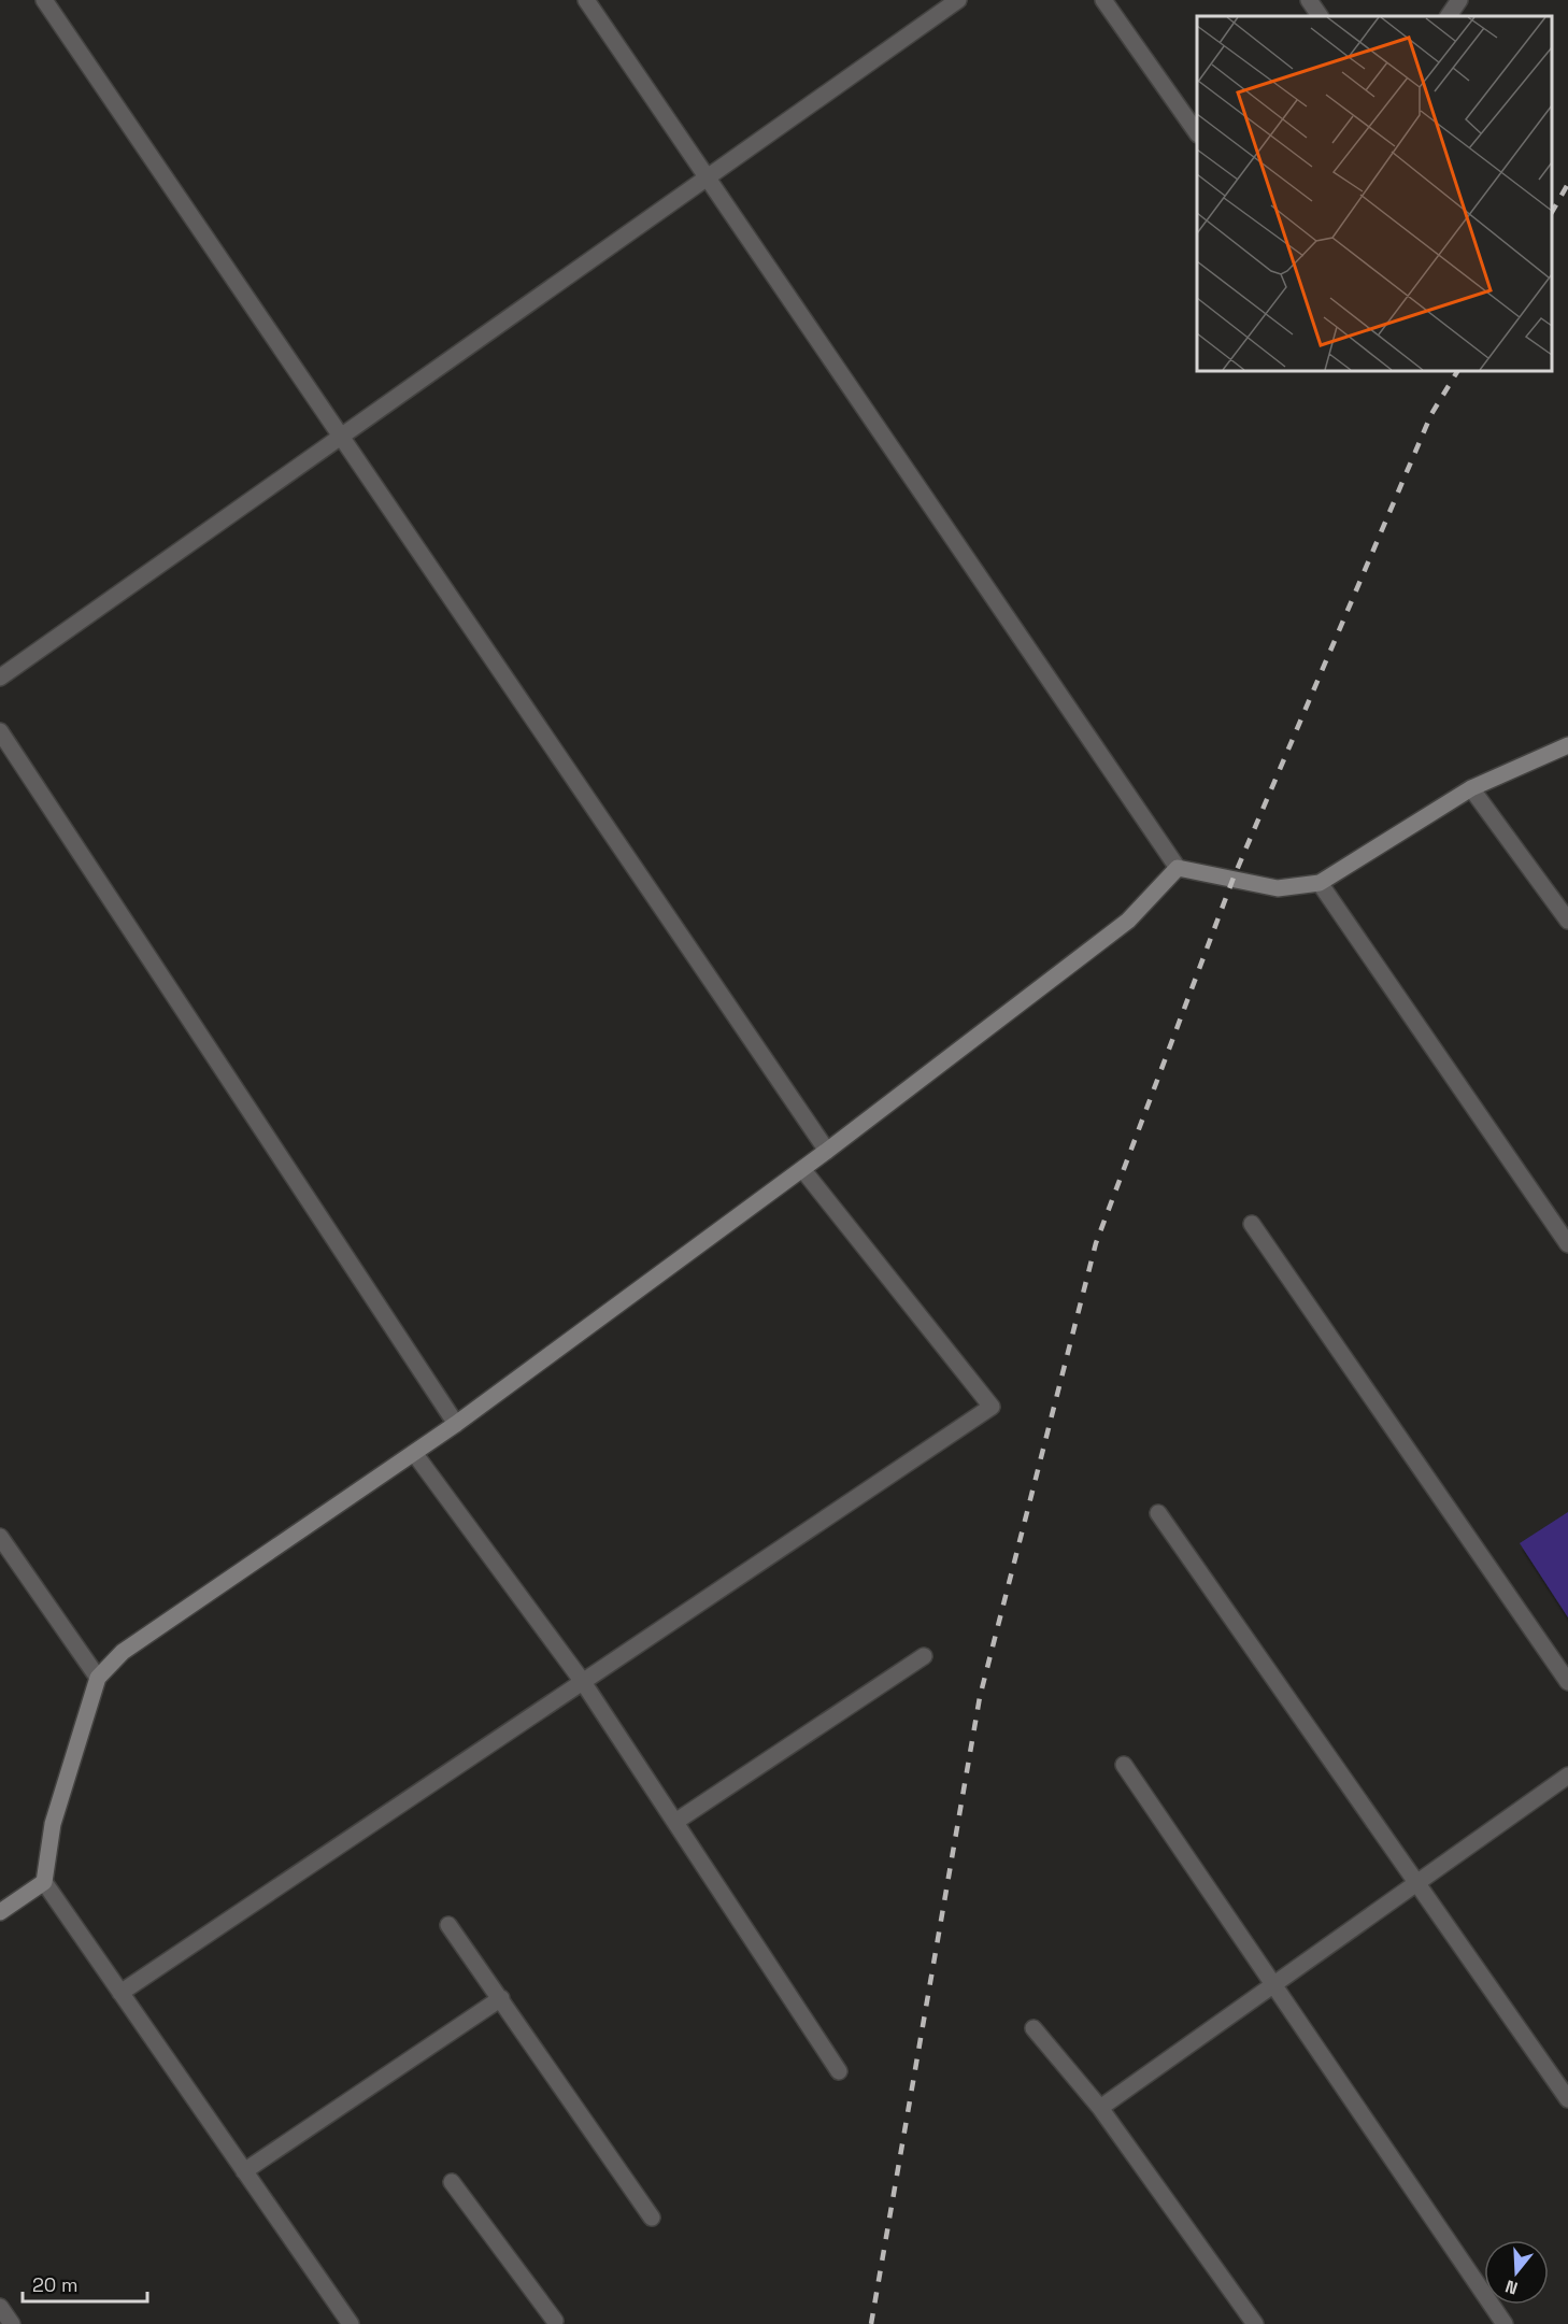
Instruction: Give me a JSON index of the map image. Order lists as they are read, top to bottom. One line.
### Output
{"scale_bar":"20 m","north":"bottom"}
